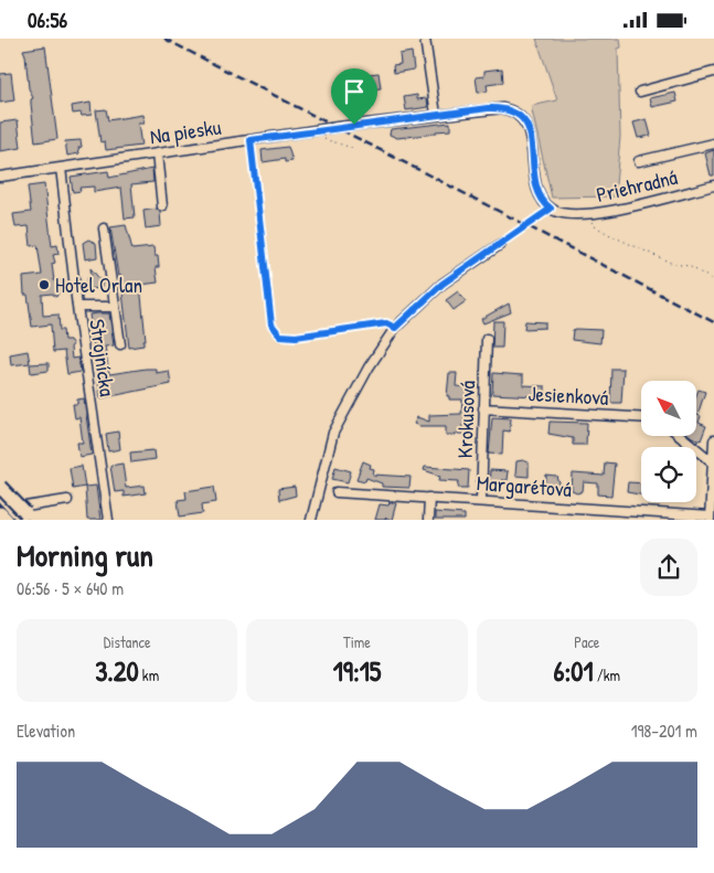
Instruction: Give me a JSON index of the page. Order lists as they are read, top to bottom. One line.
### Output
{"streets":{"street":["Na piesku","Priehradná","Strojnícka","Jesienková","Krokusová","Margarétová"]},"crossings":[["Na piesku","Priehradná"],["Na piesku","Strojnícka"],["Jesienková","Krokusová"],["Krokusová","Margarétová"]],"places":["Hotel Orlan"],"north":"top left","page":{"status":"06:56","heading":["Morning run","06:56 · 5 × 640 m"],"stats":[["Distance","3.20 km"],["Time","19:15"],["Pace","6:01 /km"]],"chart":["Elevation","198–201 m"]}}
